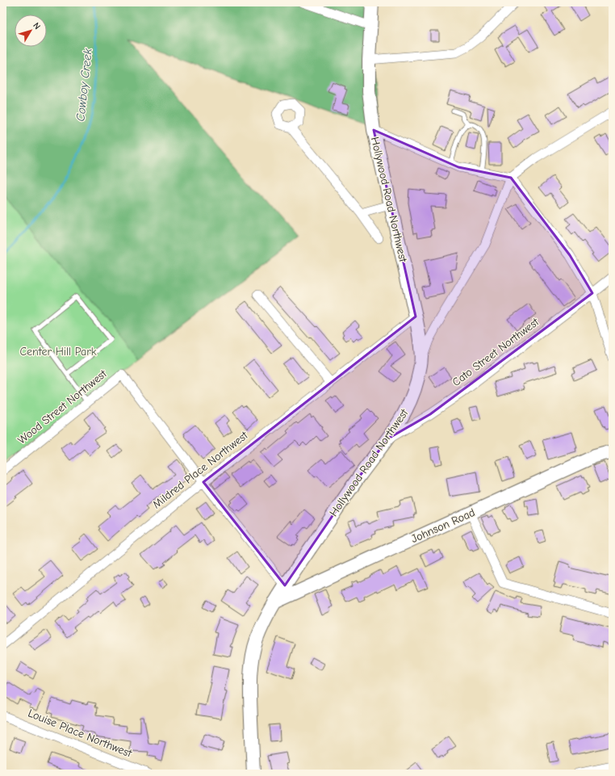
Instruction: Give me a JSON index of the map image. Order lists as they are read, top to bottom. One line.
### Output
{"streets":{"street":["Hollywood Road Northwest","Cato Street Northwest","Wood Street Northwest","Mildred Place Northwest","Johnson Road","Louise Place Northwest"]},"crossings":[["Hollywood Road Northwest","Cato Street Northwest"],["Hollywood Road Northwest","Mildred Place Northwest"],["Hollywood Road Northwest","Johnson Road"],["Wood Street Northwest","Mildred Place Northwest"]],"water":["Cowboy Creek"],"parks":["Center Hill Park"],"north":"top right"}
